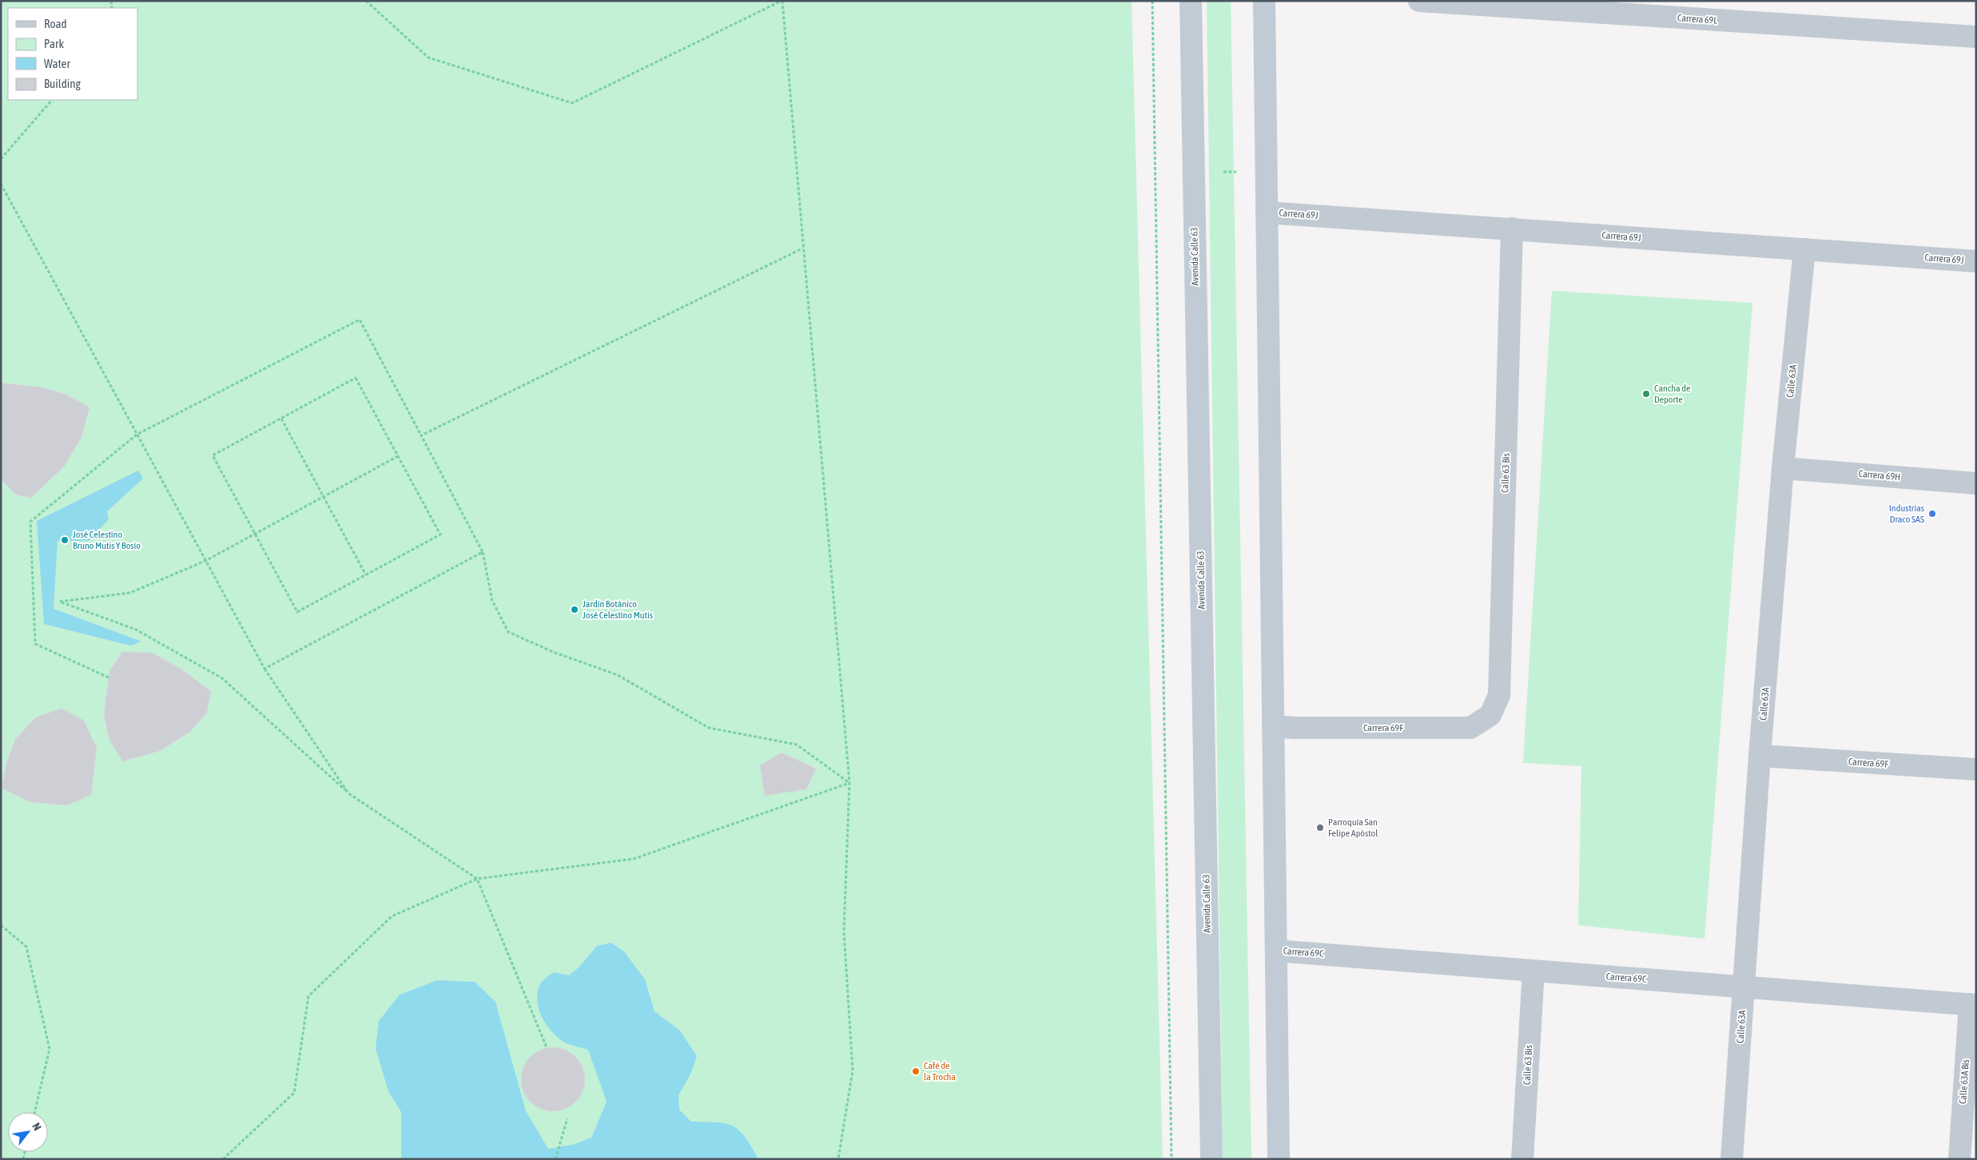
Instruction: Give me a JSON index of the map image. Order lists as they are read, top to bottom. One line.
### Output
{"streets":{"main road":["Avenida Calle 63"],"street":["Carrera 69L","Carrera 69J","Calle 63A","Calle 63 Bis","Carrera 69H","Carrera 69F","Carrera 69C","Calle 63A Bis"]},"crossings":[["Carrera 69J","Calle 63A"],["Carrera 69J","Calle 63 Bis"],["Calle 63A","Carrera 69H"],["Calle 63A","Carrera 69F"],["Calle 63A","Carrera 69C"],["Calle 63 Bis","Carrera 69F"],["Calle 63 Bis","Carrera 69C"],["Carrera 69C","Calle 63A Bis"]],"places":["Cancha de Deporte","Industrias Draco SAS","José Celestino Bruno Mutis Y Bosio","Jardín Botánico José Celestino Mutis","Parroquia San Felipe Apóstol","Café de la Trocha"],"legend":["Road","Park","Water","Building"],"north":"top right"}
